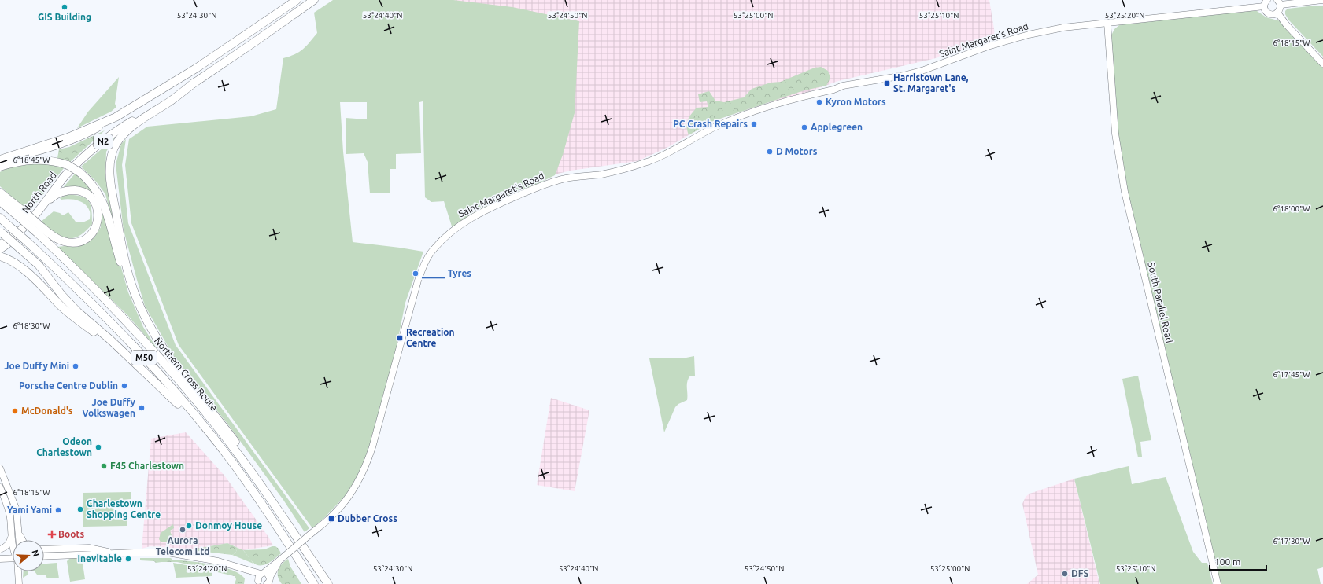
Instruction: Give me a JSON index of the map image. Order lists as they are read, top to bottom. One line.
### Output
{"streets":{"highway":["N2","North Road","M50","Northern Cross Route"],"main road":["Saint Margaret's Road","South Parallel Road"]},"crossings":[["Saint Margaret's Road","South Parallel Road"],["N2","North Road"]],"places":{"other":["GIS Building","Kyron Motors","PC Crash Repairs","Applegreen","D Motors","_____ Tyres","Joe Duffy Mini","Porsche Centre Dublin","Joe Duffy Volkswagen","McDonald's","Odeon Charlestown","F45 Charlestown","Charlestown Shopping Centre","Yami Yami","Donmoy House","Aurora Telecom Ltd","Inevitable","DFS"],"transit":["Harristown Lane, St. Margaret's","Recreation Centre","Dubber Cross"],"health":["Boots"]},"scale_bar":"100 m","north":"right","coordinates":["53°24'30\"N","53°24'40\"N","53°24'50\"N","53°25'10\"N","53°25'00\"N","53°25'20\"N","6°18'15\"W","6°18'45\"W","6°18'00\"W","6°18'30\"W","6°17'45\"W","6°17'30\"W","53°24'20\"N"]}
